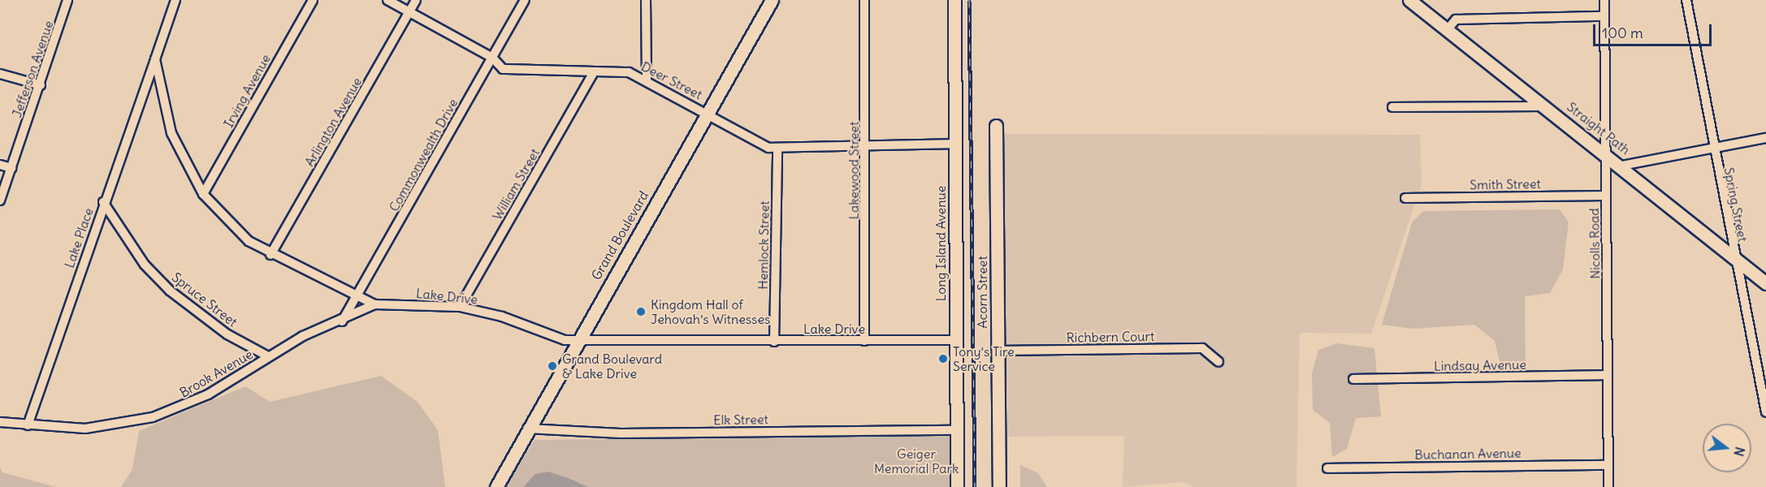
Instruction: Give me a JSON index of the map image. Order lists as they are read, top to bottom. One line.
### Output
{"streets":{"street":["Jefferson Avenue","Deer Street","Irving Avenue","Arlington Avenue","Straight Path","Commonwealth Drive","Lakewood Street","William Street","Smith Street","Spring Street","Grand Boulevard","Lake Place","Long Island Avenue","Nicolls Road","Hemlock Street","Acorn Street","Lake Drive","Spruce Street","Richbern Court","Lindsay Avenue","Brook Avenue","Elk Street","Buchanan Avenue"]},"crossings":[["Deer Street","Arlington Avenue"],["Deer Street","Commonwealth Drive"],["Deer Street","Lakewood Street"],["Deer Street","William Street"],["Deer Street","Grand Boulevard"],["Deer Street","Long Island Avenue"],["Deer Street","Hemlock Street"],["Irving Avenue","Lake Drive"],["Arlington Avenue","Lake Drive"],["Straight Path","Spring Street"],["Straight Path","Nicolls Road"],["Commonwealth Drive","Lake Drive"],["Commonwealth Drive","Brook Avenue"],["Lakewood Street","Lake Drive"],["William Street","Lake Drive"],["Smith Street","Nicolls Road"],["Grand Boulevard","Lake Drive"],["Grand Boulevard","Elk Street"],["Lake Place","Lake Drive"],["Lake Place","Spruce Street"],["Lake Place","Brook Avenue"],["Long Island Avenue","Lake Drive"],["Long Island Avenue","Elk Street"],["Nicolls Road","Lindsay Avenue"],["Nicolls Road","Buchanan Avenue"],["Hemlock Street","Lake Drive"],["Acorn Street","Richbern Court"],["Lake Drive","Brook Avenue"],["Spruce Street","Brook Avenue"]],"parks":["Geiger Memorial Park"],"places":["Kingdom Hall of Jehovah’s Witnesses","Tony’s Tire Service","Grand Boulevard & Lake Drive"],"scale_bar":"100 m","north":"right"}
